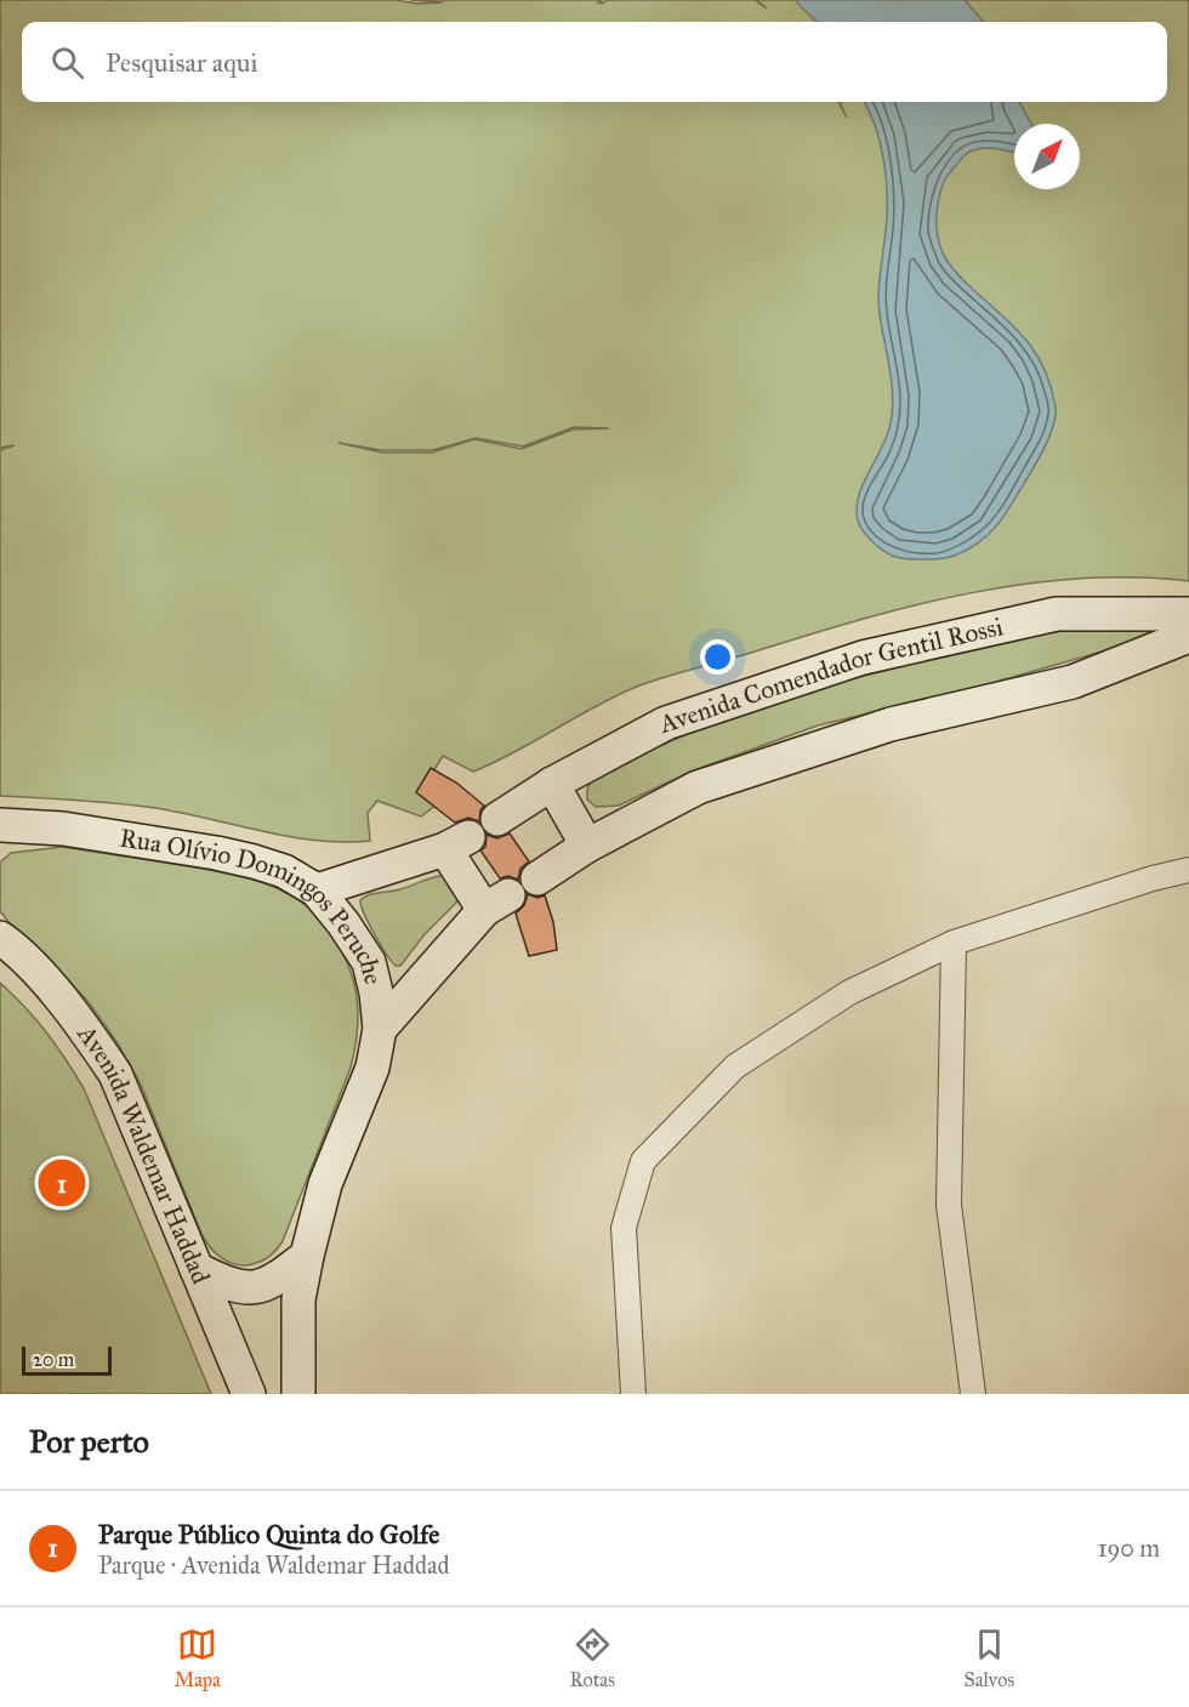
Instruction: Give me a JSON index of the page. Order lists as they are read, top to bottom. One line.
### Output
{"streets":{"street":["Avenida Comendador Gentil Rossi","Rua Olívio Domingos Peruche","Avenida Waldemar Haddad"]},"scale_bar":"20 m","north":"top right","page":{"search":"Pesquisar aqui","pins":"1","scale":"20 m","heading":"Por perto","list":[{"mark":"1","name":"Parque Público Quinta do Golfe","note":"Parque · Avenida Waldemar Haddad","value":"190 m"}],"nav":["Mapa","Rotas","Salvos"]}}
